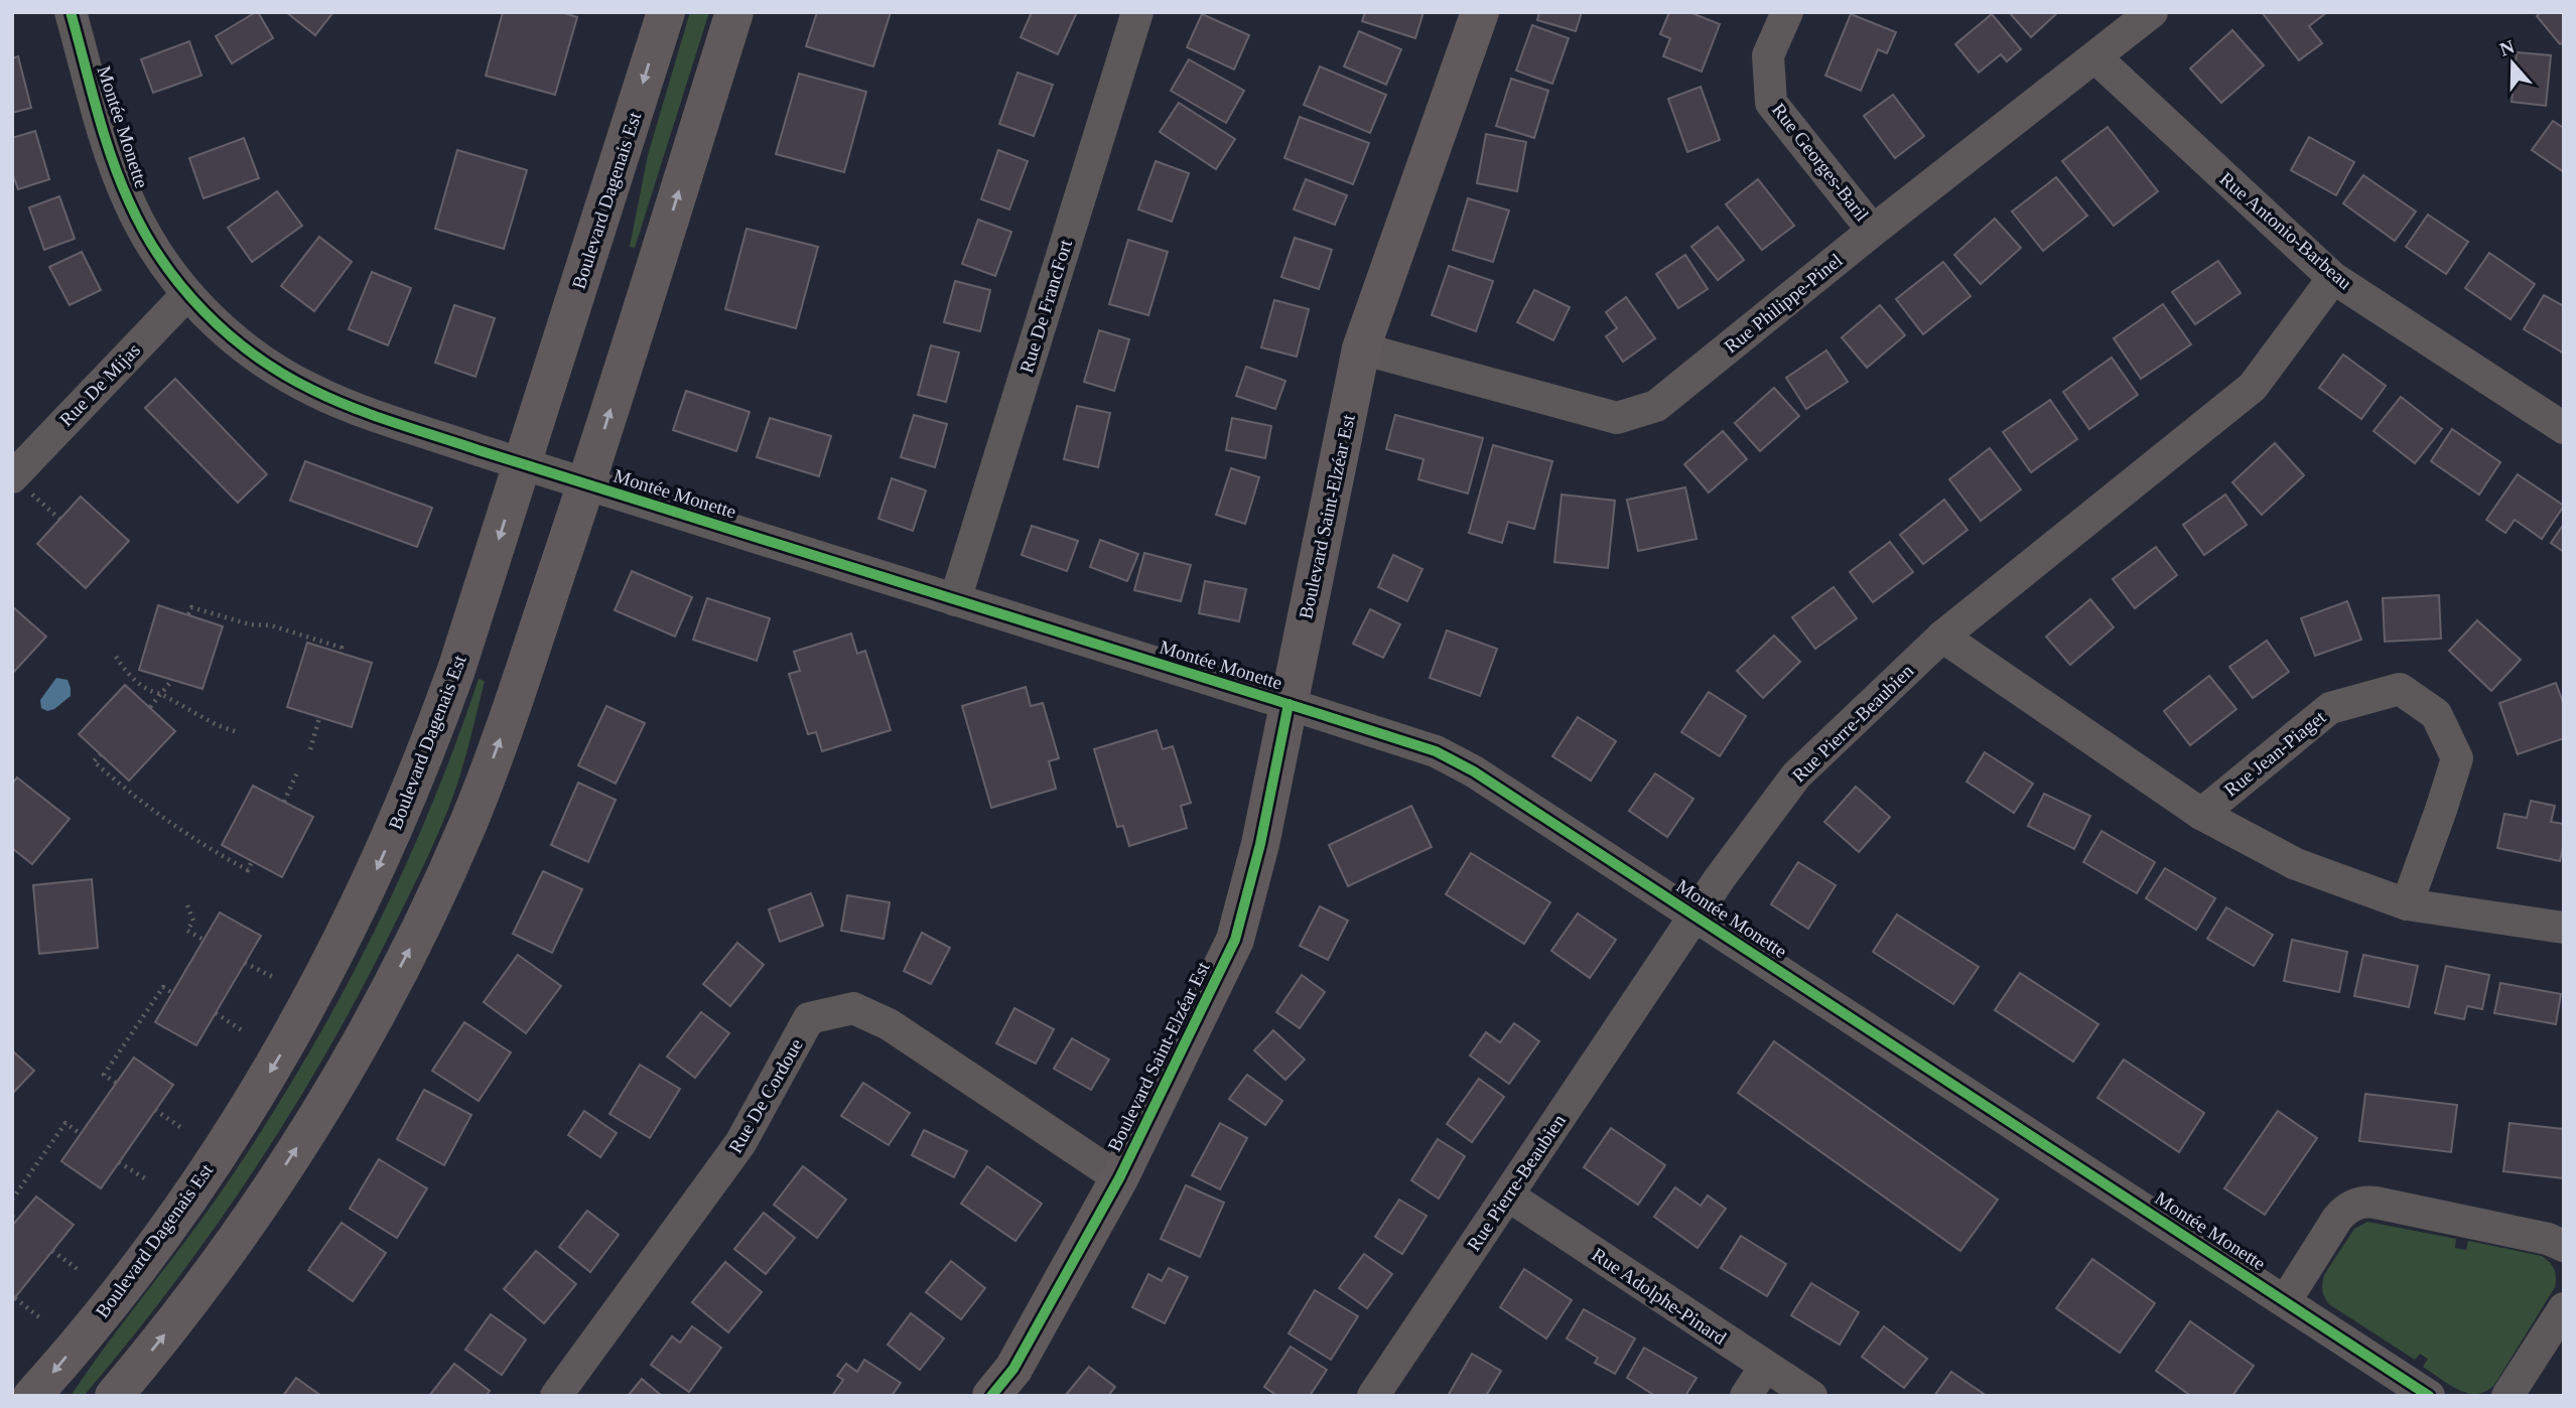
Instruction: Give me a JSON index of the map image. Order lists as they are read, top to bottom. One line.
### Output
{"streets":{"main road":["Boulevard Dagenais Est","Boulevard Saint-Elzéar Est"],"street":["Montée Monette","Rue Georges-Baril","Rue Antonio-Barbeau","Rue Philippe-Pinel","Rue De FrancFort","Rue De Mijas","Rue Pierre-Beaubien","Rue Jean-Piaget","Rue De Cordoue","Rue Adolphe-Pinard"]},"crossings":[["Montée Monette","Boulevard Dagenais Est"],["Montée Monette","Rue De FrancFort"],["Montée Monette","Rue De Mijas"],["Montée Monette","Boulevard Saint-Elzéar Est"],["Montée Monette","Rue Pierre-Beaubien"],["Rue Georges-Baril","Rue Philippe-Pinel"],["Rue Antonio-Barbeau","Rue Philippe-Pinel"],["Rue Antonio-Barbeau","Rue Pierre-Beaubien"],["Rue Philippe-Pinel","Boulevard Saint-Elzéar Est"],["Boulevard Saint-Elzéar Est","Rue De Cordoue"],["Rue Pierre-Beaubien","Rue Jean-Piaget"],["Rue Pierre-Beaubien","Rue Adolphe-Pinard"]],"north":"top"}
